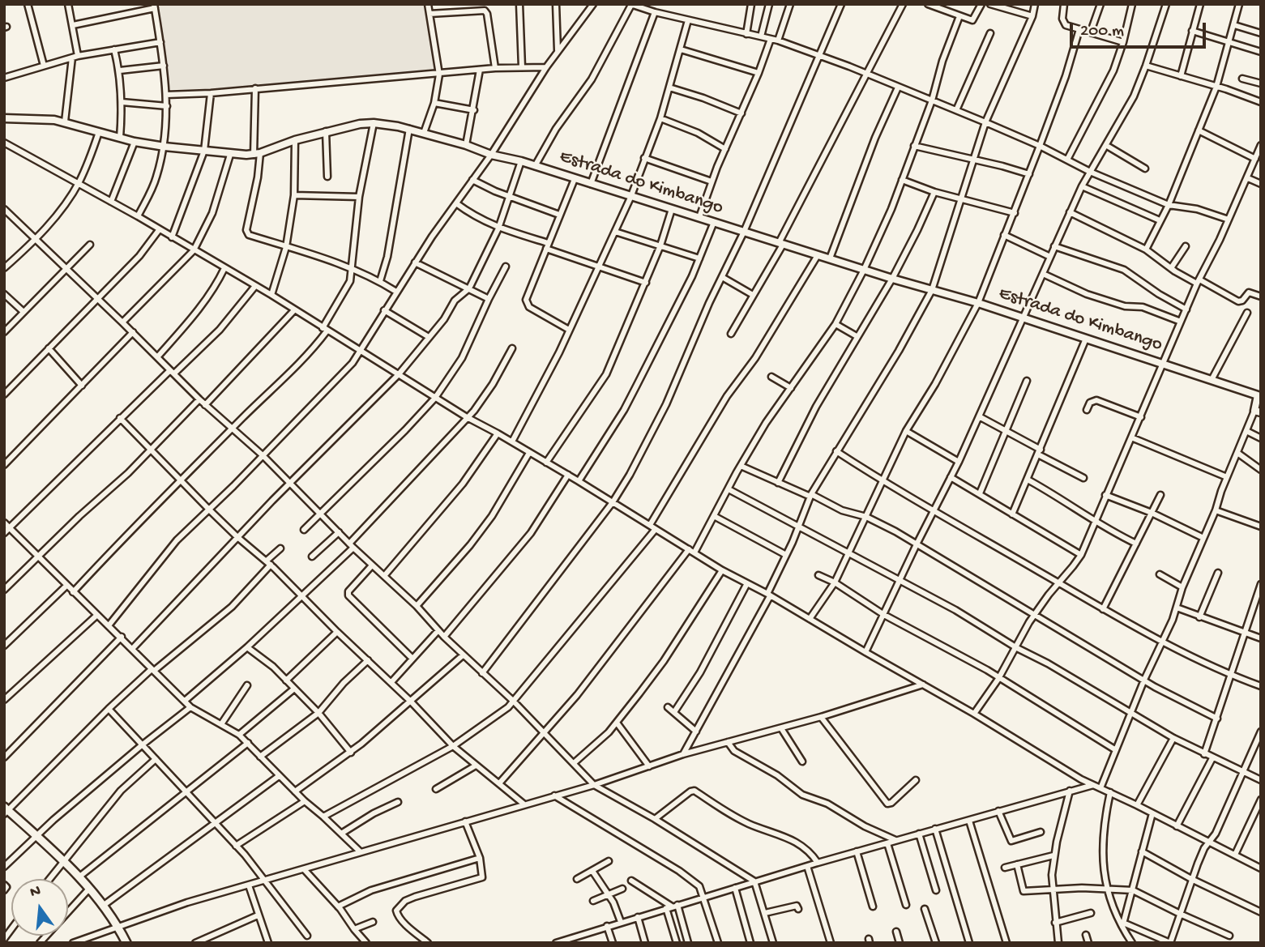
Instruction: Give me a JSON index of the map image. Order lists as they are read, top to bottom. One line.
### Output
{"streets":{"street":["Estrada do Kimbango"]},"scale_bar":"200 m","north":"top"}
